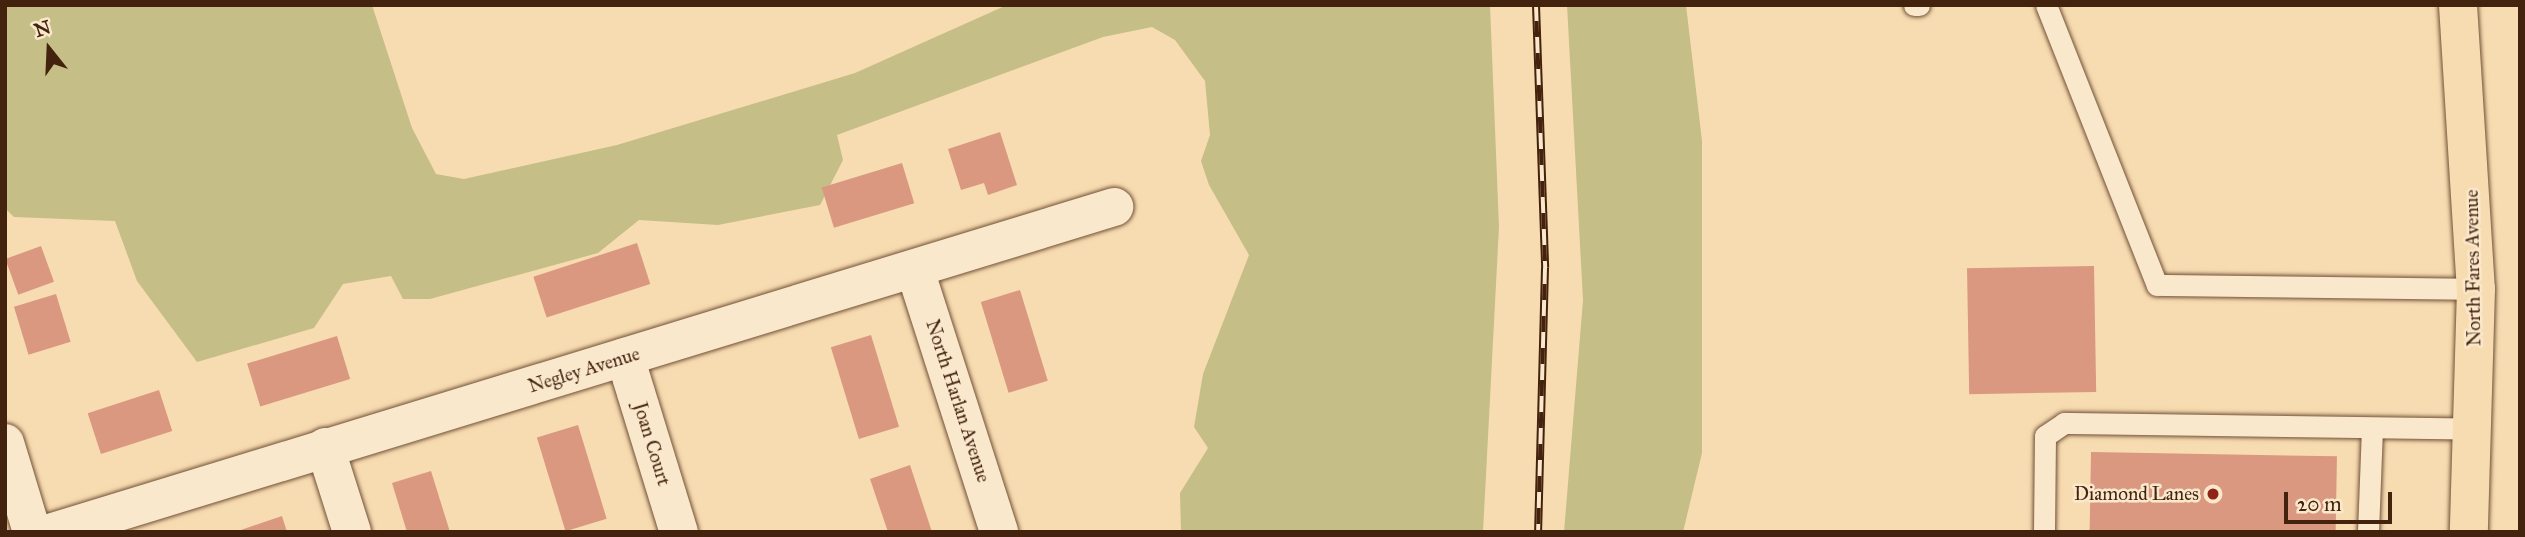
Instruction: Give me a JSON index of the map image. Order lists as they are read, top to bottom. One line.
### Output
{"streets":{"main road":["North Fares Avenue"],"street":["Negley Avenue","North Harlan Avenue","Joan Court"]},"crossings":[["Negley Avenue","North Harlan Avenue"],["Negley Avenue","Joan Court"]],"places":["Diamond Lanes"],"scale_bar":"20 m","north":"top"}
